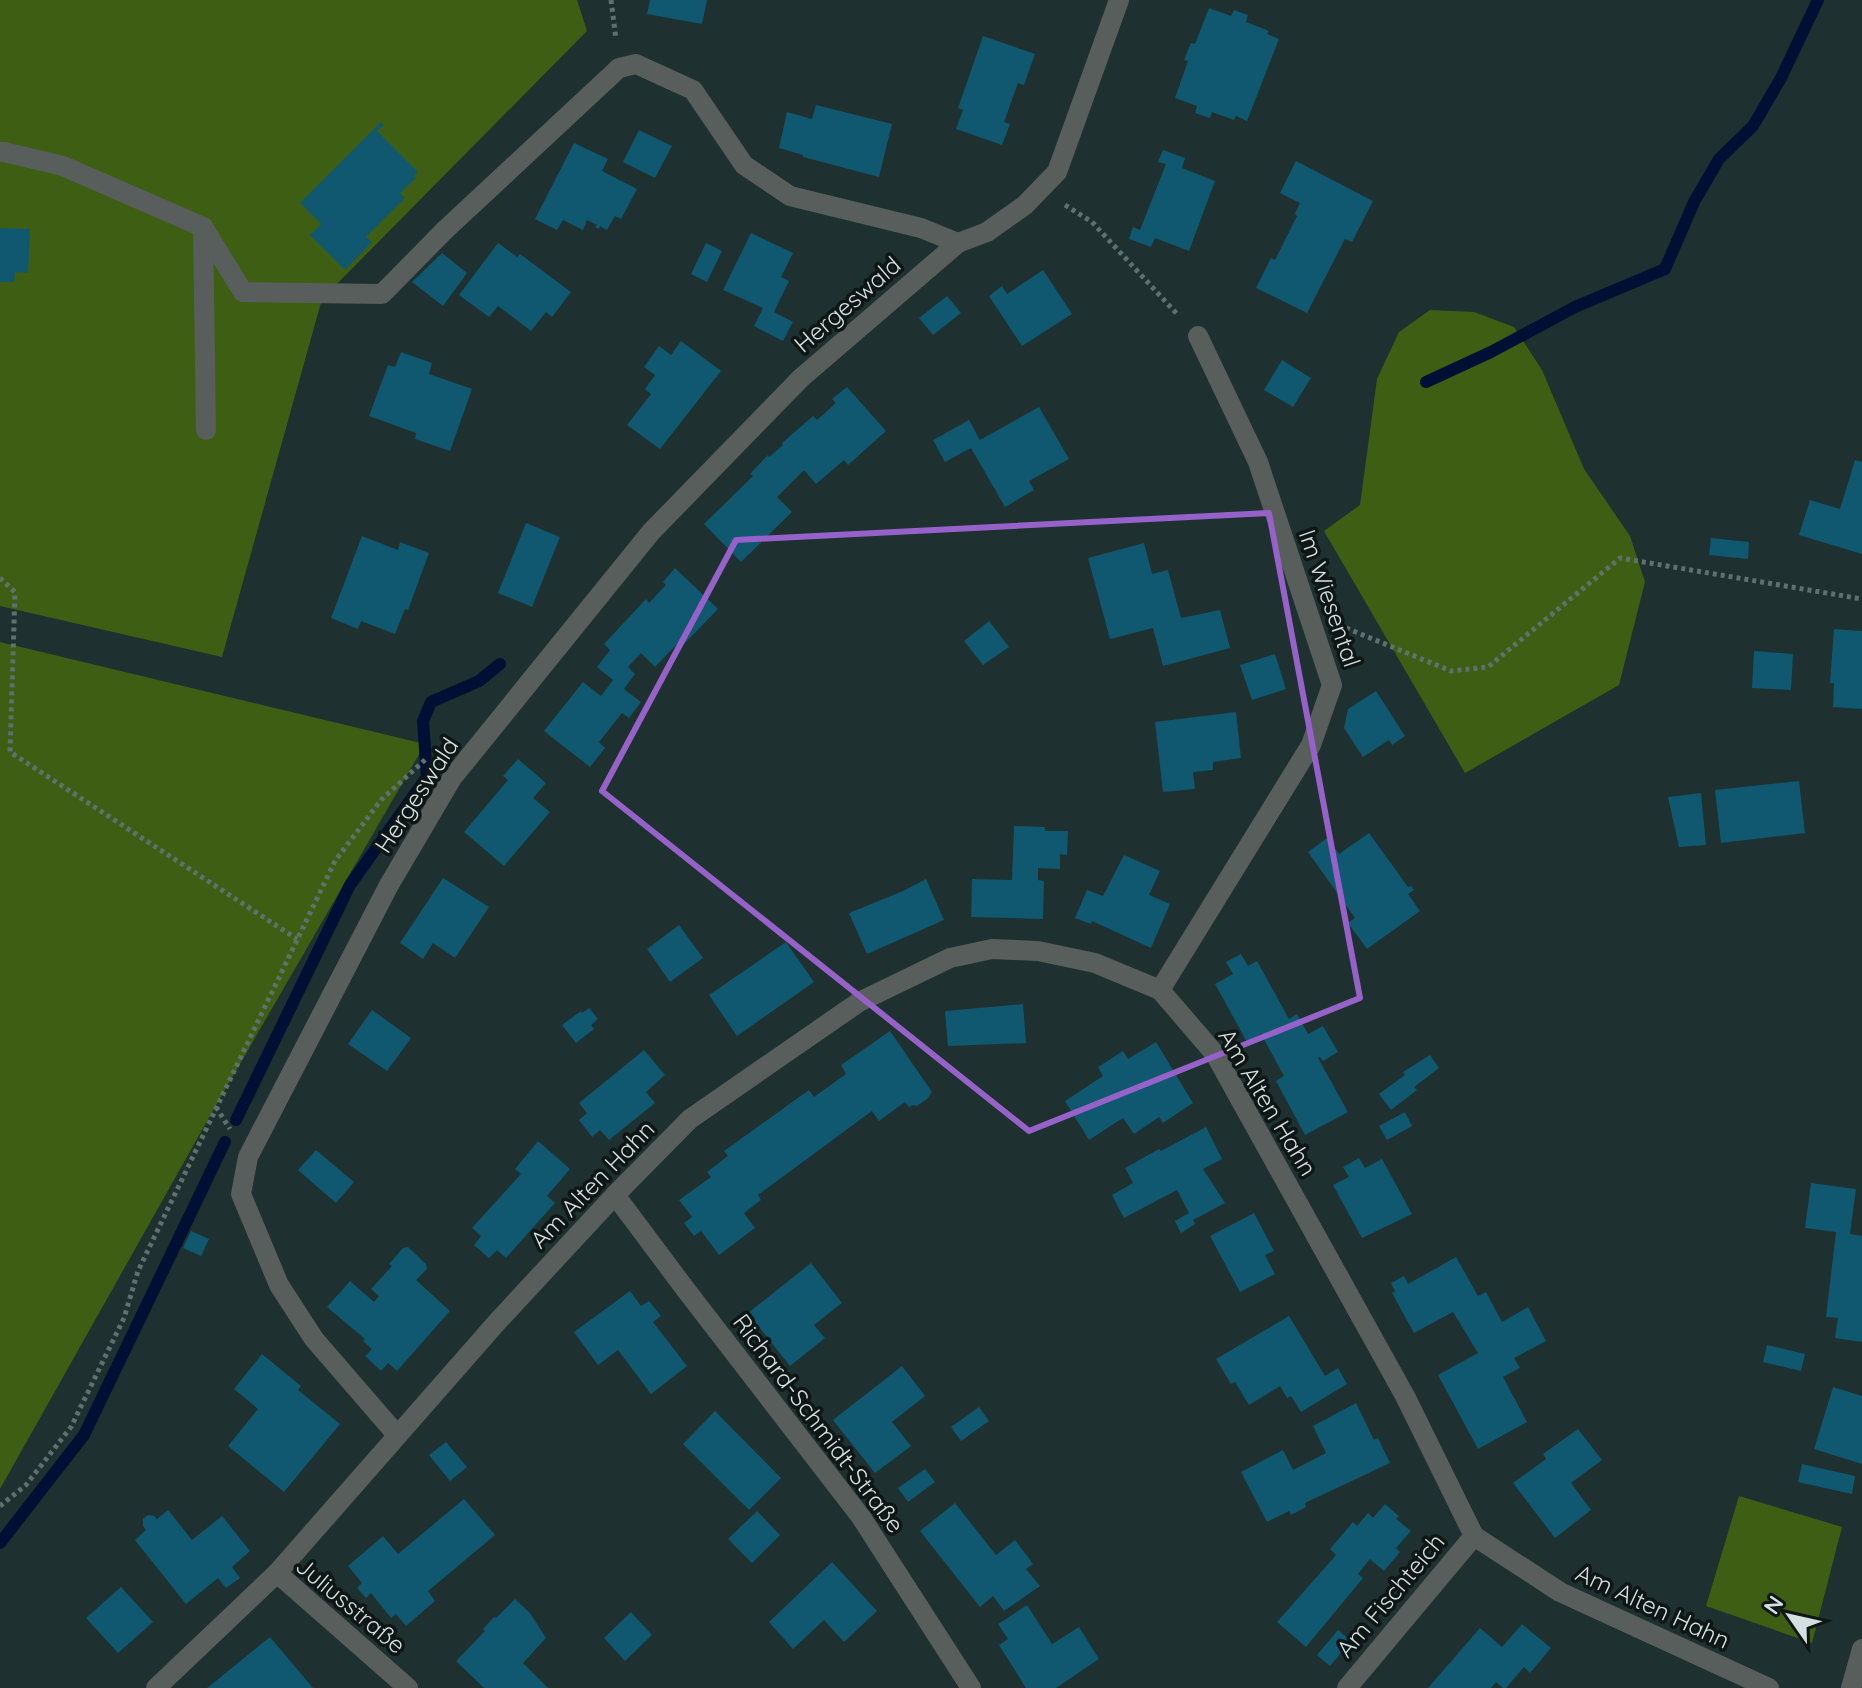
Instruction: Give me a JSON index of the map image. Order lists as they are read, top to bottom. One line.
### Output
{"streets":{"street":["Hergeswald","Im Wiesental","Am Alten Hahn","Richard-Schmidt-Straße","Am Fischteich","Juliusstraße"]},"crossings":[["Hergeswald","Am Alten Hahn"],["Im Wiesental","Am Alten Hahn"],["Am Alten Hahn","Richard-Schmidt-Straße"],["Am Alten Hahn","Am Fischteich"],["Am Alten Hahn","Juliusstraße"]],"north":"top left"}
